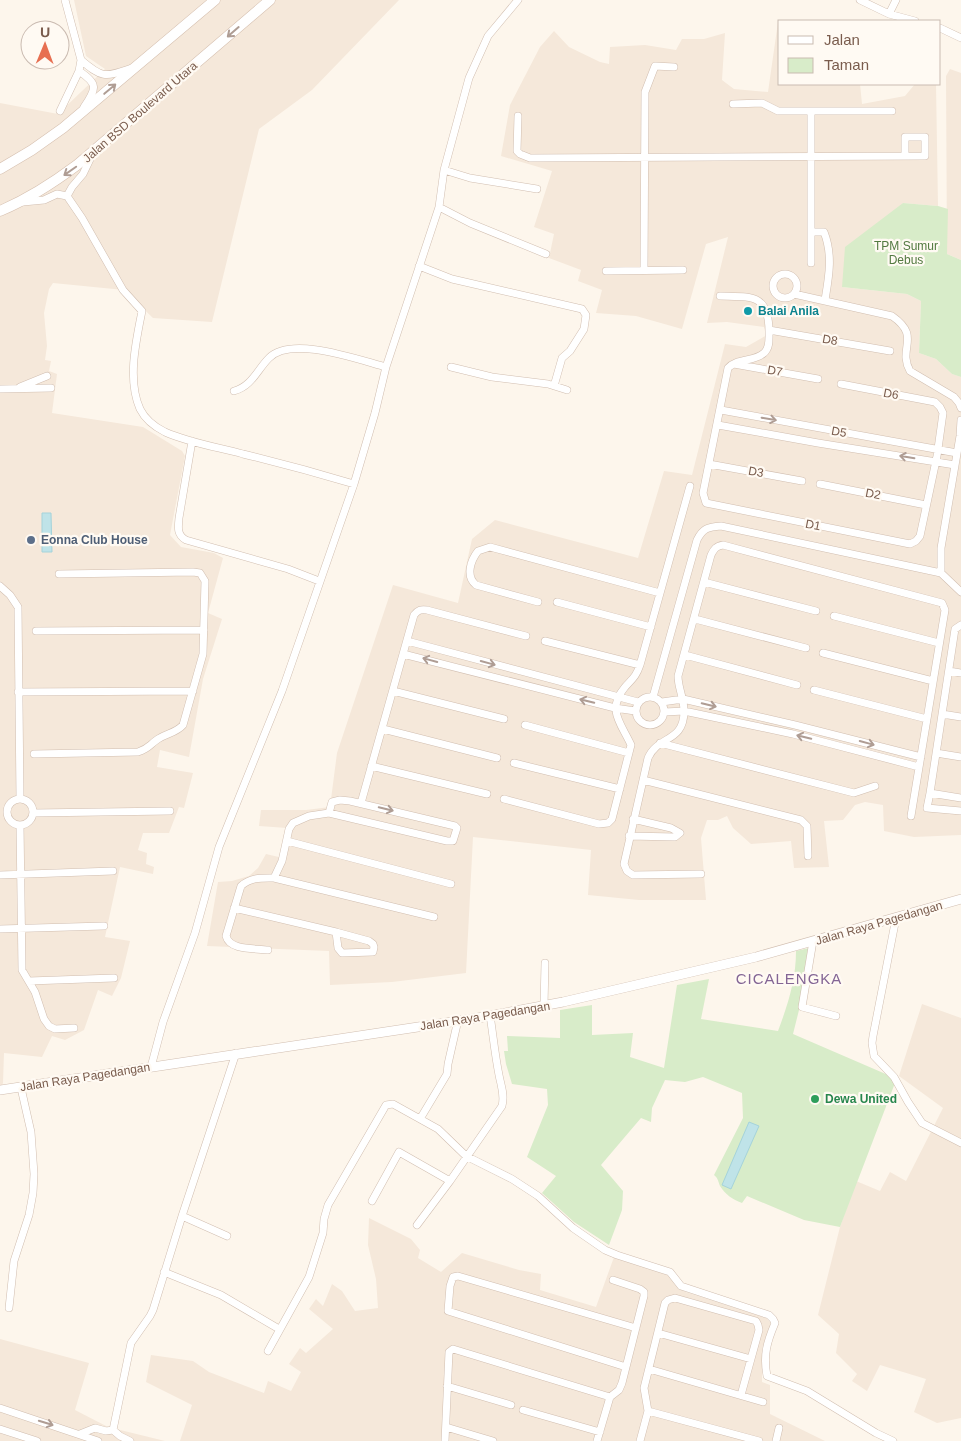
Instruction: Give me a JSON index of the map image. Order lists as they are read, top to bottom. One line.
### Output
{"streets":{"main road":["Jalan BSD Boulevard Utara"],"street":["D8","D7","D6","D5","D3","D2","D1","Jalan Raya Pagedangan"]},"crossings":[["D6","D5"],["D3","D1"],["D2","D1"]],"districts":["CICALENGKA"],"parks":["TPM Sumur Debus"],"places":["Balai Anila","Eonna Club House","Dewa United"],"legend":["Jalan","Taman"],"north":"top"}
